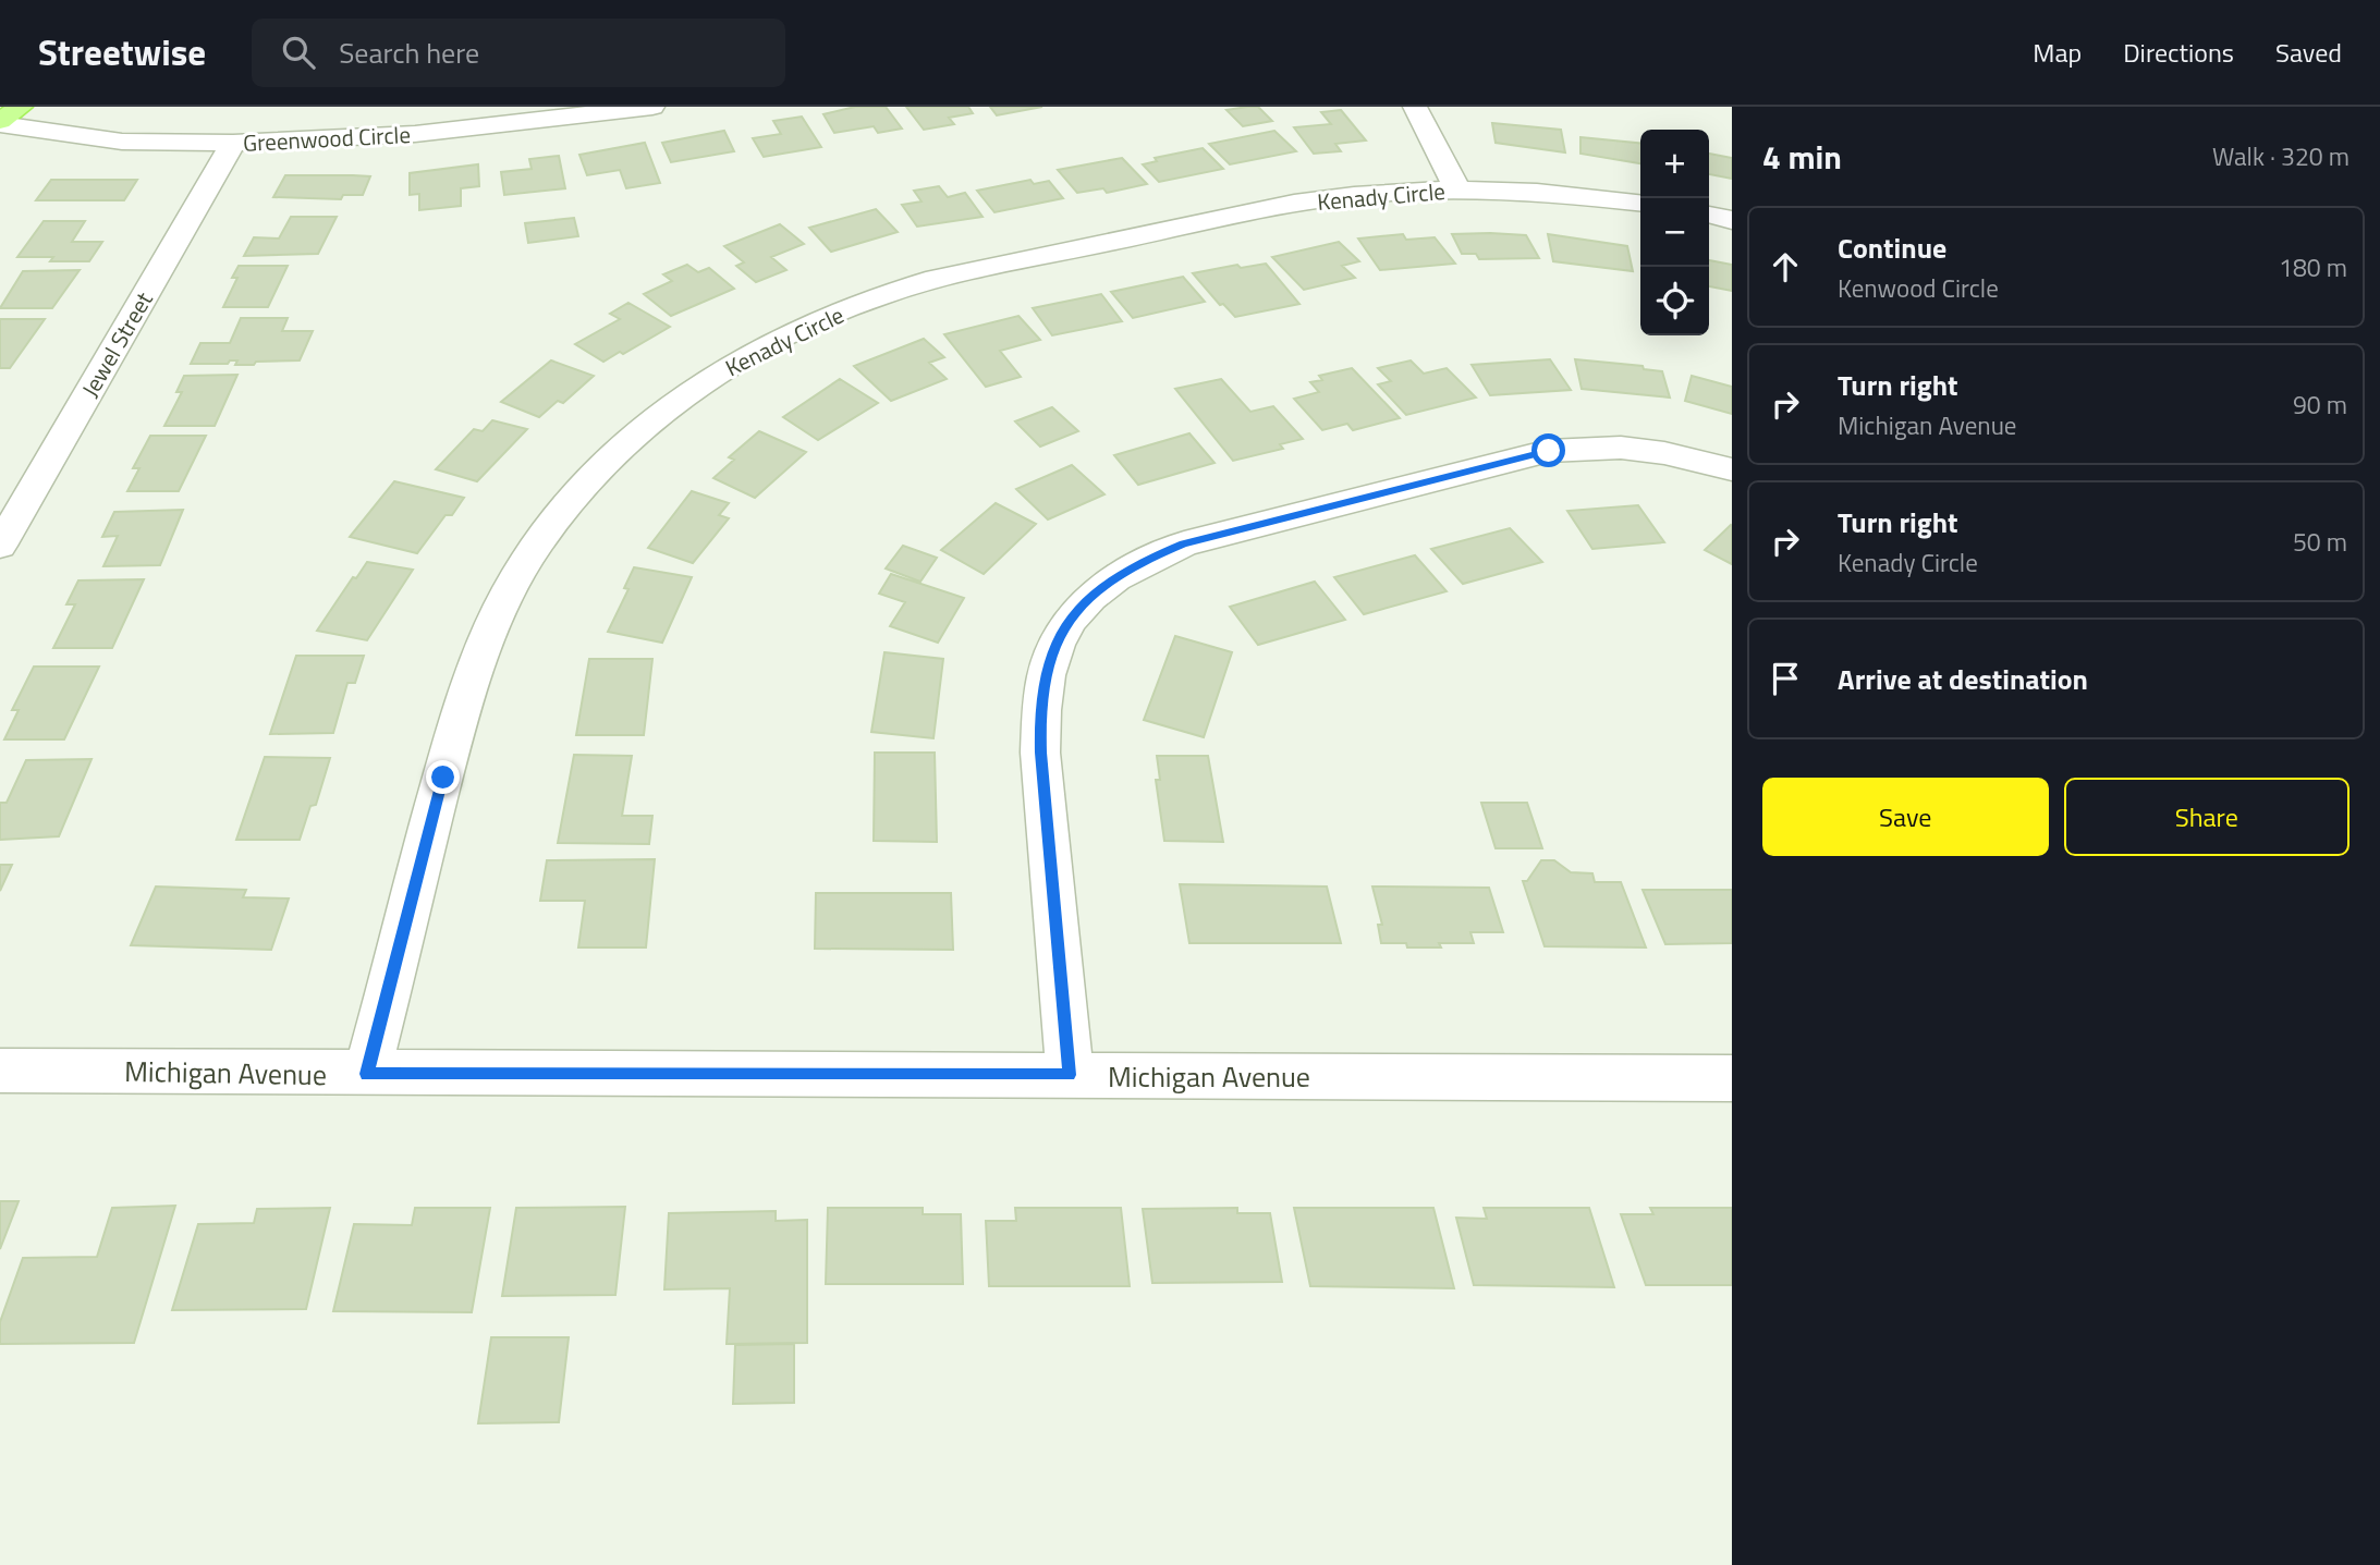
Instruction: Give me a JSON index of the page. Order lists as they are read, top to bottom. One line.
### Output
{"streets":{"street":["Greenwood Circle","Kenady Circle","Jewel Street","Michigan Avenue"]},"crossings":[["Greenwood Circle","Jewel Street"],["Kenady Circle","Michigan Avenue"]],"page":{"header":"Streetwise","search":"Search here","nav":["Map","Directions","Saved"],"heading":["4 min","Walk · 320 m"],"map_buttons":["+","−"],"list":[["Continue","Kenwood Circle","180 m"],["Turn right","Michigan Avenue","90 m"],["Turn right","Kenady Circle","50 m"],"Arrive at destination"],"buttons":["Save","Share"]}}
